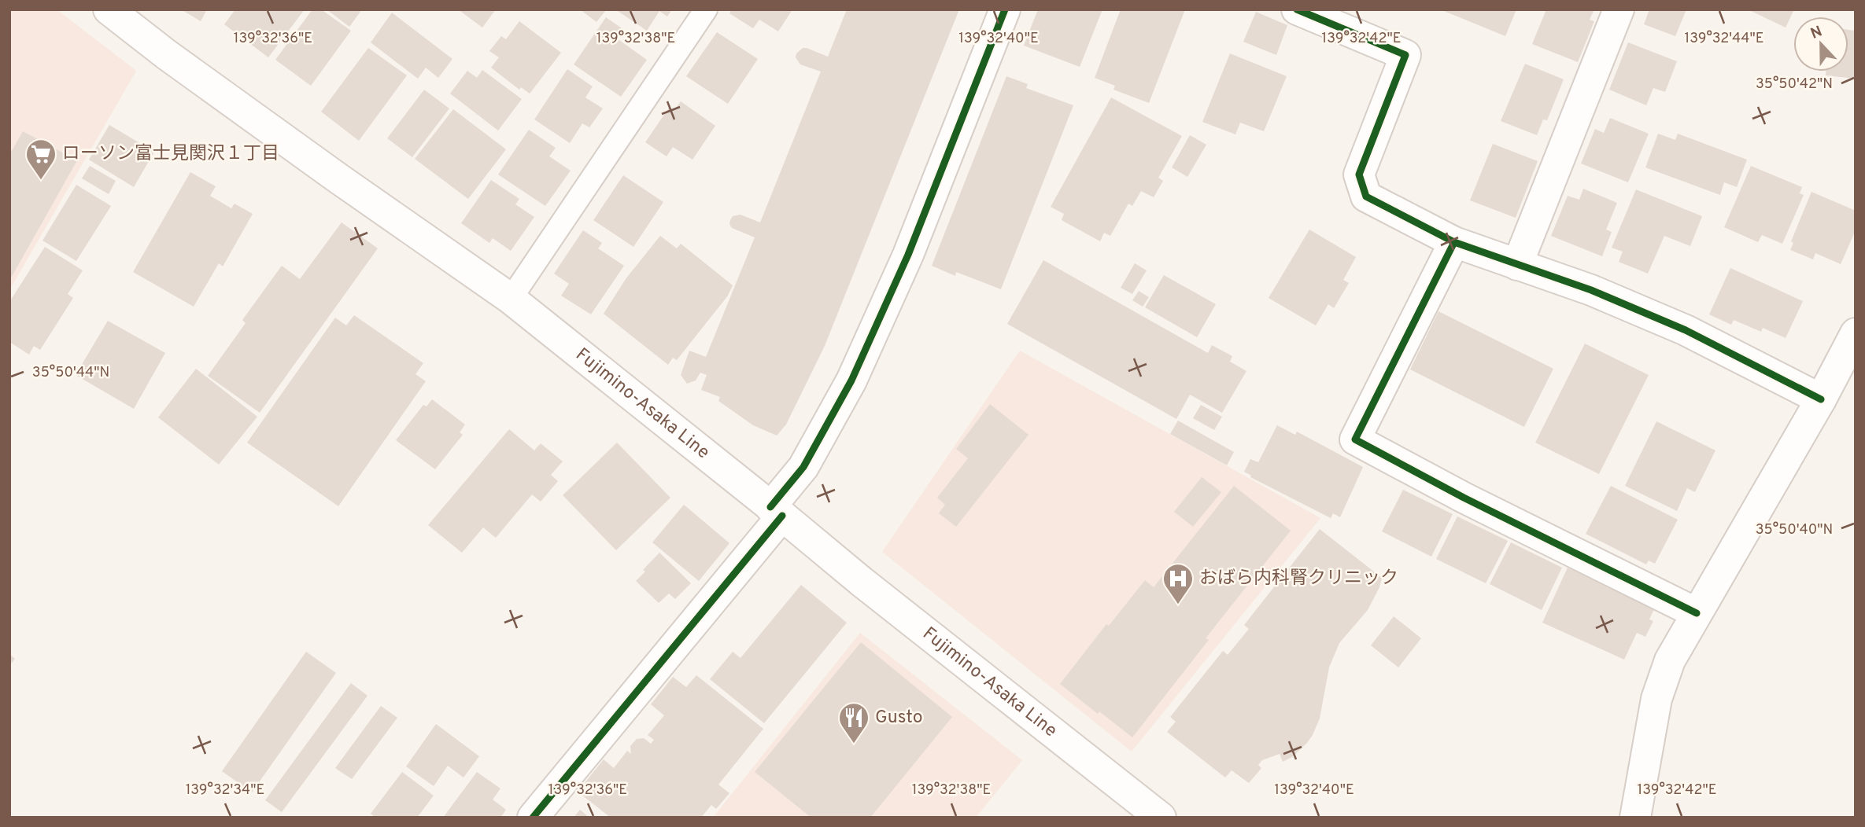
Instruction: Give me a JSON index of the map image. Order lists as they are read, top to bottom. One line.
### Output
{"streets":{"street":["Fujimino-Asaka Line"]},"places":{"supermarket":["ローソン富士見関沢１丁目"],"hospital":["おばら内科腎クリニック"],"restaurant":["Gusto"]},"north":"top","coordinates":["139°32'36\"E","139°32'38\"E","139°32'40\"E","139°32'42\"E","139°32'44\"E","35°50'42\"N","35°50'44\"N","35°50'40\"N","139°32'34\"E"]}
